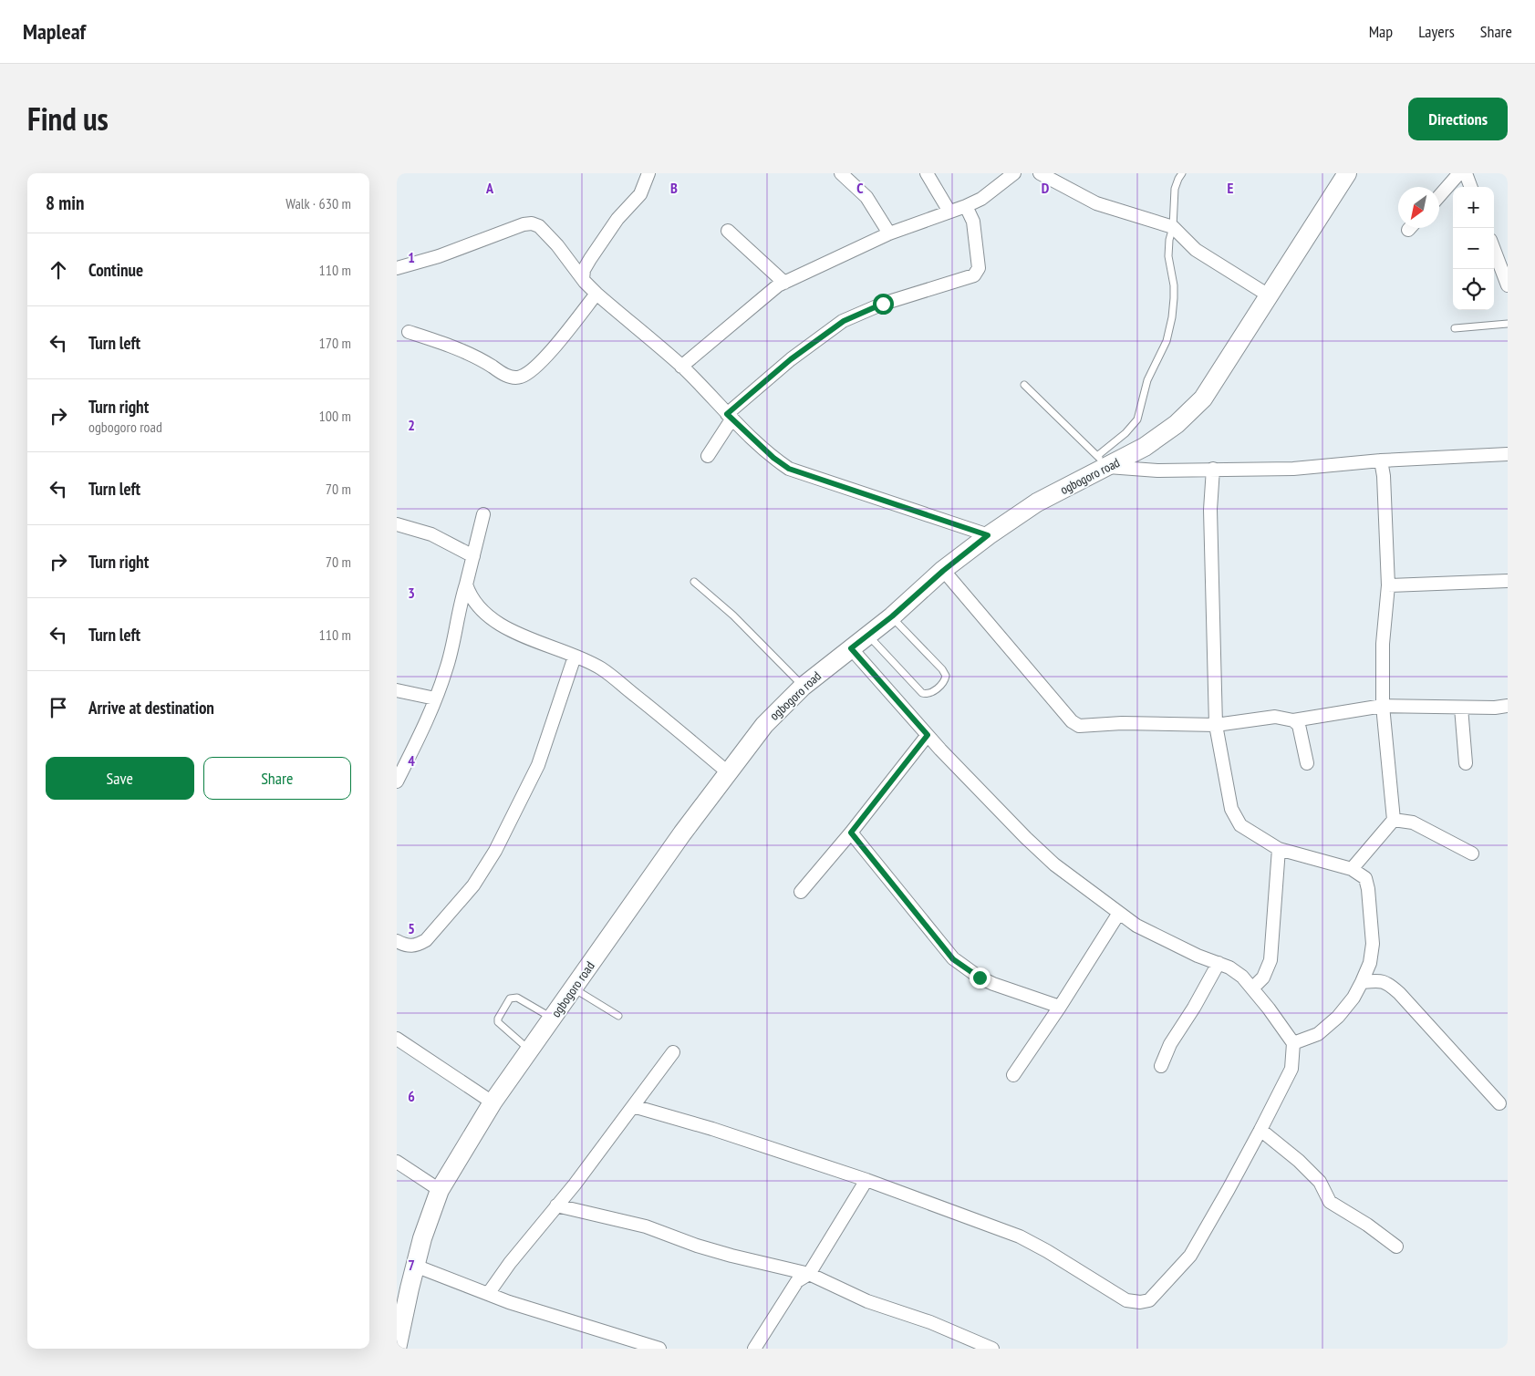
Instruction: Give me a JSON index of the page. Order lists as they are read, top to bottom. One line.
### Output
{"streets":{"street":["ogbogoro road"]},"north":"bottom left","page":{"header":"Mapleaf","nav":["Map","Layers","Share"],"title":"Find us","buttons":["Directions",["Save","Share"]],"heading":["8 min","Walk · 630 m"],"map_buttons":["+","−"],"list":[["Continue","110 m"],["Turn left","170 m"],["Turn right","ogbogoro road","100 m"],["Turn left","70 m"],["Turn right","70 m"],["Turn left","110 m"],"Arrive at destination"]},"grid":{"columns":["A","B","C","D","E"],"rows":["1","2","3","4","5","6","7"]}}
